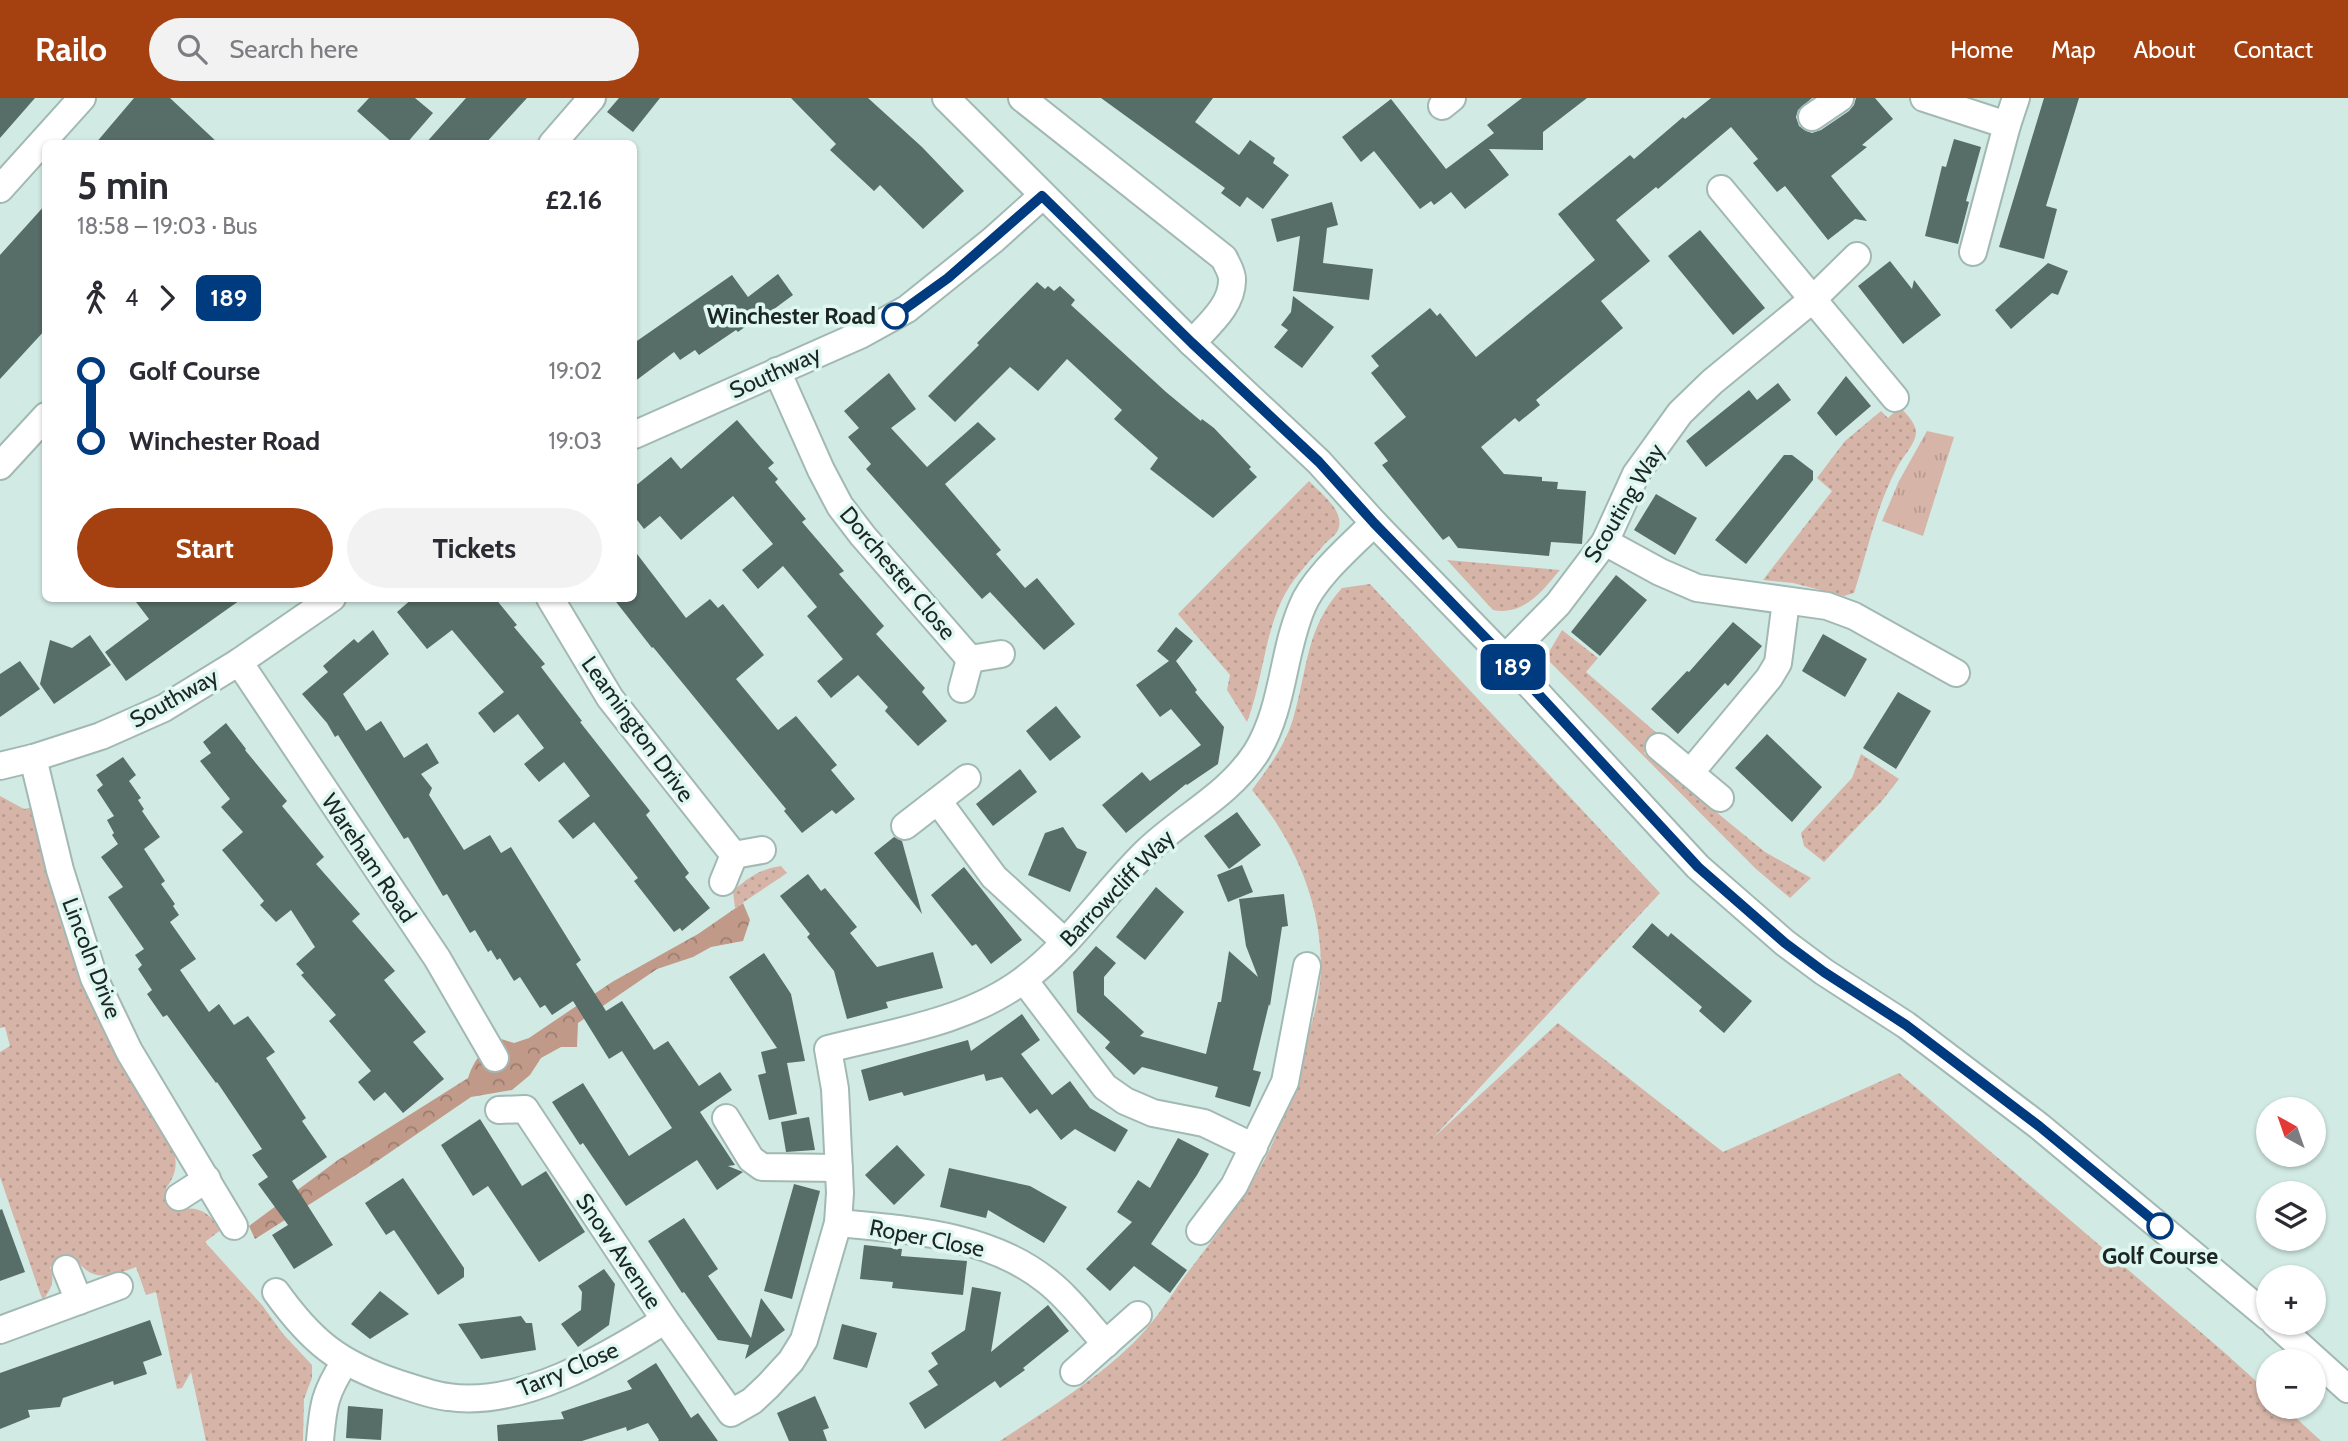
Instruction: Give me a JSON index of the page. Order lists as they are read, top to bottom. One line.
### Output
{"streets":{"street":["Southway","Scouting Way","Dorchester Close","Leamington Drive","Wareham Road","Barrowcliff Way","Lincoln Drive","Roper Close","Snow Avenue","Tarry Close"]},"crossings":[["Southway","Dorchester Close"],["Southway","Wareham Road"],["Southway","Lincoln Drive"],["Barrowcliff Way","Roper Close"],["Barrowcliff Way","Snow Avenue"],["Snow Avenue","Tarry Close"]],"places":["Winchester Road","Golf Course"],"lines":["bus line 189"],"north":"top left","page":{"header":"Railo","search":"Search here","nav":["Home","Map","About","Contact"],"on_map":"189","heading":["5 min","18:58 – 19:03 · Bus","£2.16"],"legs":["4","189"],"list":[{"name":"Golf Course","value":"19:02"},{"name":"Winchester Road","value":"19:03"}],"buttons":["Start","Tickets"],"map_buttons":["+","−"]}}
